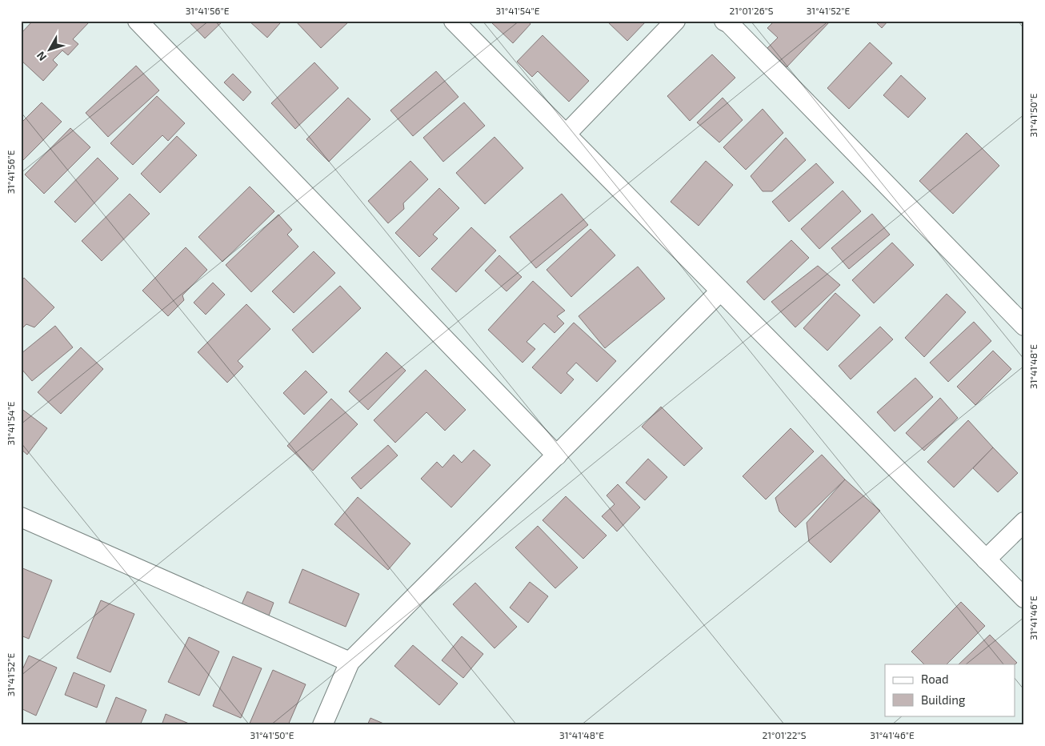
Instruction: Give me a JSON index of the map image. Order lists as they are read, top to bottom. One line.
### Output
{"legend":["Road","Building"],"north":"bottom left","coordinates":["31°41'56\"E","31°41'54\"E","21°01'26\"S","31°41'52\"E","31°41'50\"E","31°41'48\"E","31°41'46\"E","21°01'22\"S"]}
